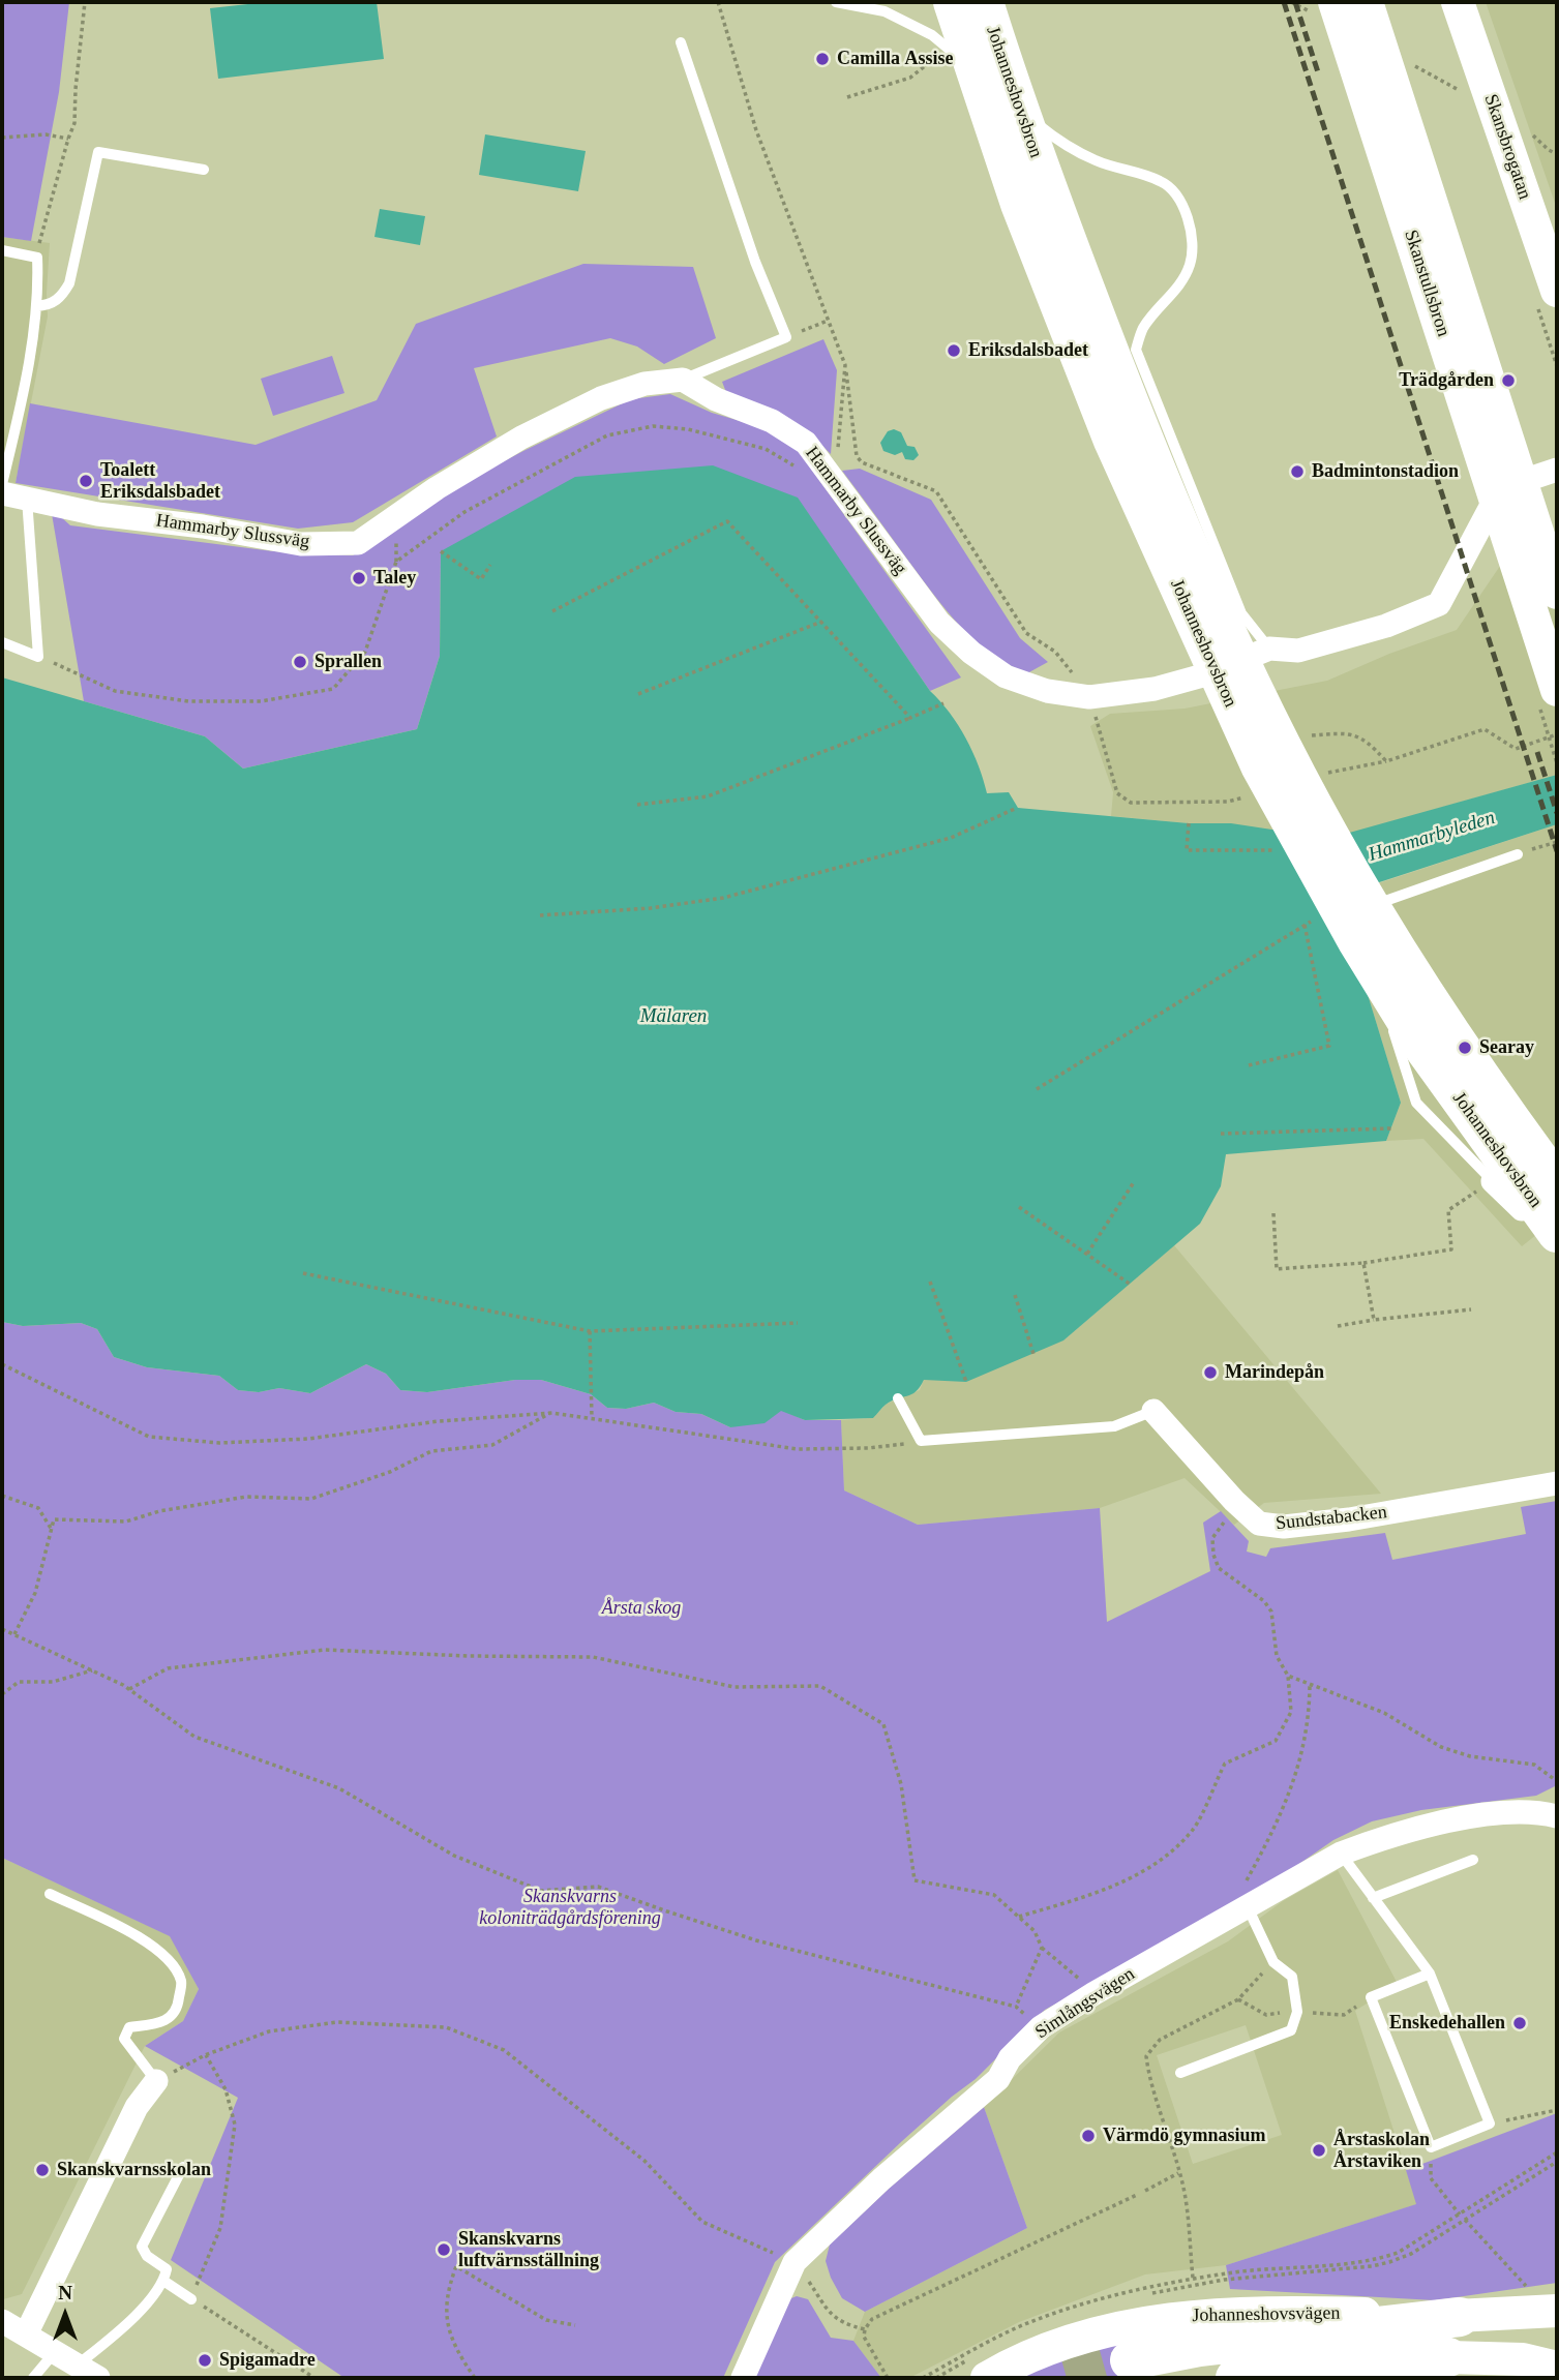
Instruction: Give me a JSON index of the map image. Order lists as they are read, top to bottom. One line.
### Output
{"streets":{"highway":["Johanneshovsbron"],"main road":["Skansbrogatan","Skanstullsbron","Johanneshovsvägen"],"street":["Hammarby Slussväg","Sundstabacken","Simlångsvägen"]},"water":["Hammarbyleden","Mälaren"],"parks":["Årsta skog","Skanskvarns koloniträdgårdsförening"],"places":["Camilla Assise","Eriksdalsbadet","Trädgården","Badmintonstadion","Toalett Eriksdalsbadet","Taley","Sprallen","Searay","Marindepån","Enskedehallen","Värmdö gymnasium","Årstaskolan Årstaviken","Skanskvarnsskolan","Skanskvarns luftvärnsställning","Spigamadre"],"north":"top"}
